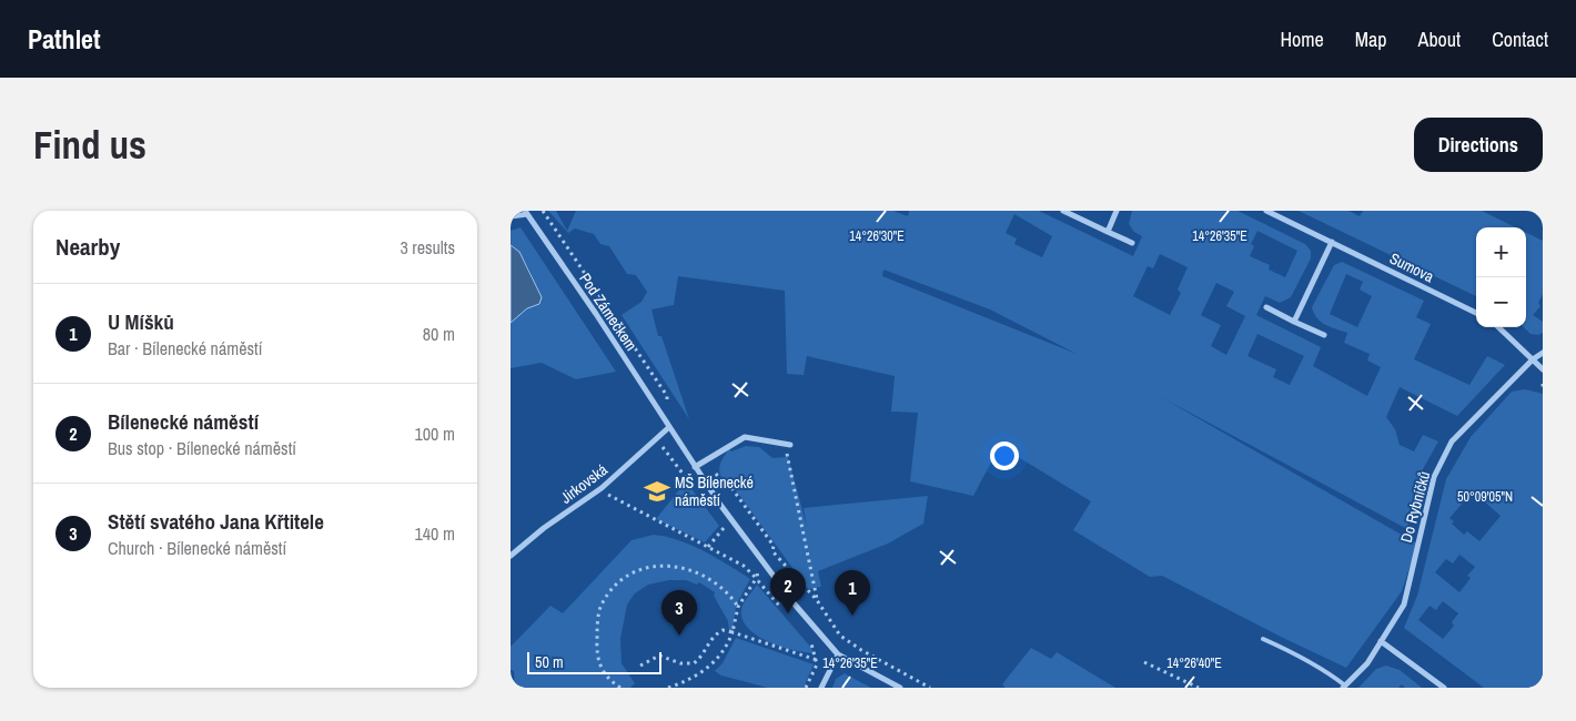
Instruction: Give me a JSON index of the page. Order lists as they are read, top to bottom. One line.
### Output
{"streets":{"street":["Sumova","Pod Zámečkem","Jirkovská","Do Rybníčků"]},"crossings":[["Pod Zámečkem","Jirkovská"]],"places":{"school or university":["MŠ Bílenecké náměstí"]},"scale_bar":"50 m","page":{"header":"Pathlet","nav":["Home","Map","About","Contact"],"buttons":"Directions","title":"Find us","heading":["Nearby","3 results"],"map_buttons":["+","−"],"list":[{"mark":"1","name":"U Míšků","note":"Bar · Bílenecké náměstí","value":"80 m"},{"mark":"2","name":"Bílenecké náměstí","note":"Bus stop · Bílenecké náměstí","value":"100 m"},{"mark":"3","name":"Stětí svatého Jana Křtitele","note":"Church · Bílenecké náměstí","value":"140 m"}],"pins":["2","1","3"],"scale":"50 m"},"coordinates":["14°26'30\"E","14°26'35\"E","50°09'05\"N","14°26'40\"E"]}
